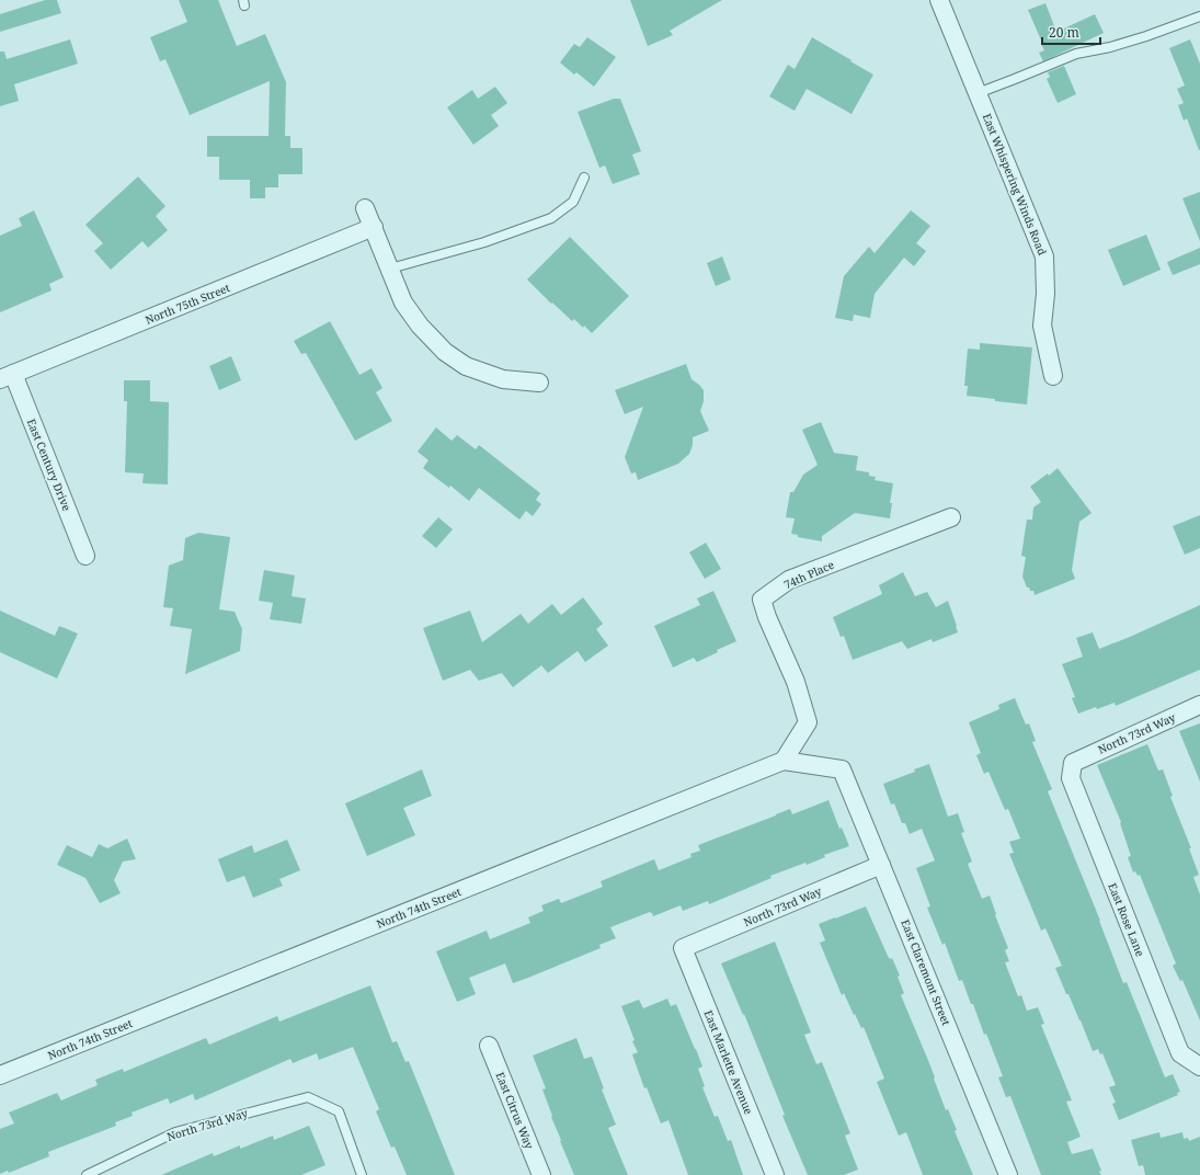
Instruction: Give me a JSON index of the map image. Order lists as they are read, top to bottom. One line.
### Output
{"streets":{"street":["East Whispering Winds Road","North 75th Street","East Century Drive","74th Place","North 73rd Way","North 74th Street","East Rose Lane","East Claremont Street","East Marlette Avenue","East Citrus Way"]},"crossings":[["North 75th Street","East Century Drive"],["74th Place","North 74th Street"],["74th Place","East Claremont Street"],["North 73rd Way","East Rose Lane"],["North 73rd Way","East Claremont Street"],["North 73rd Way","East Marlette Avenue"],["North 74th Street","East Claremont Street"]],"scale_bar":"20 m"}
